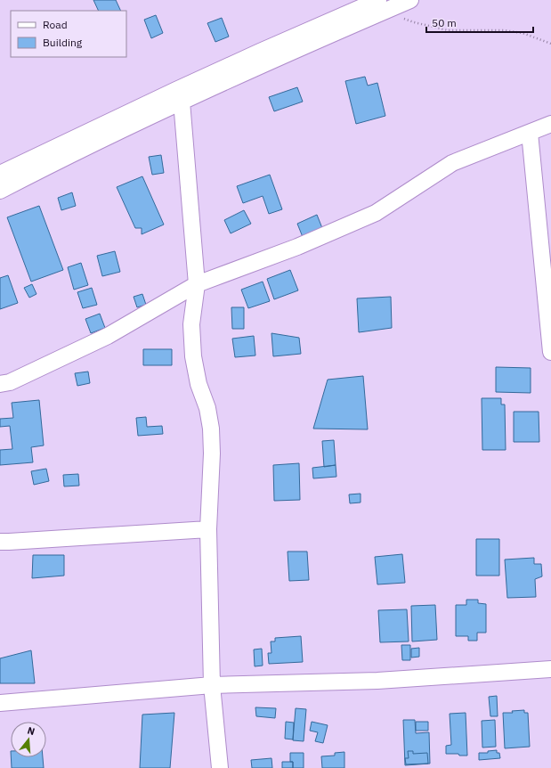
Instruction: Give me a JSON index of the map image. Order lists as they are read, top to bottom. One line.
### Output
{"legend":["Road","Building"],"scale_bar":"50 m","north":"top"}
